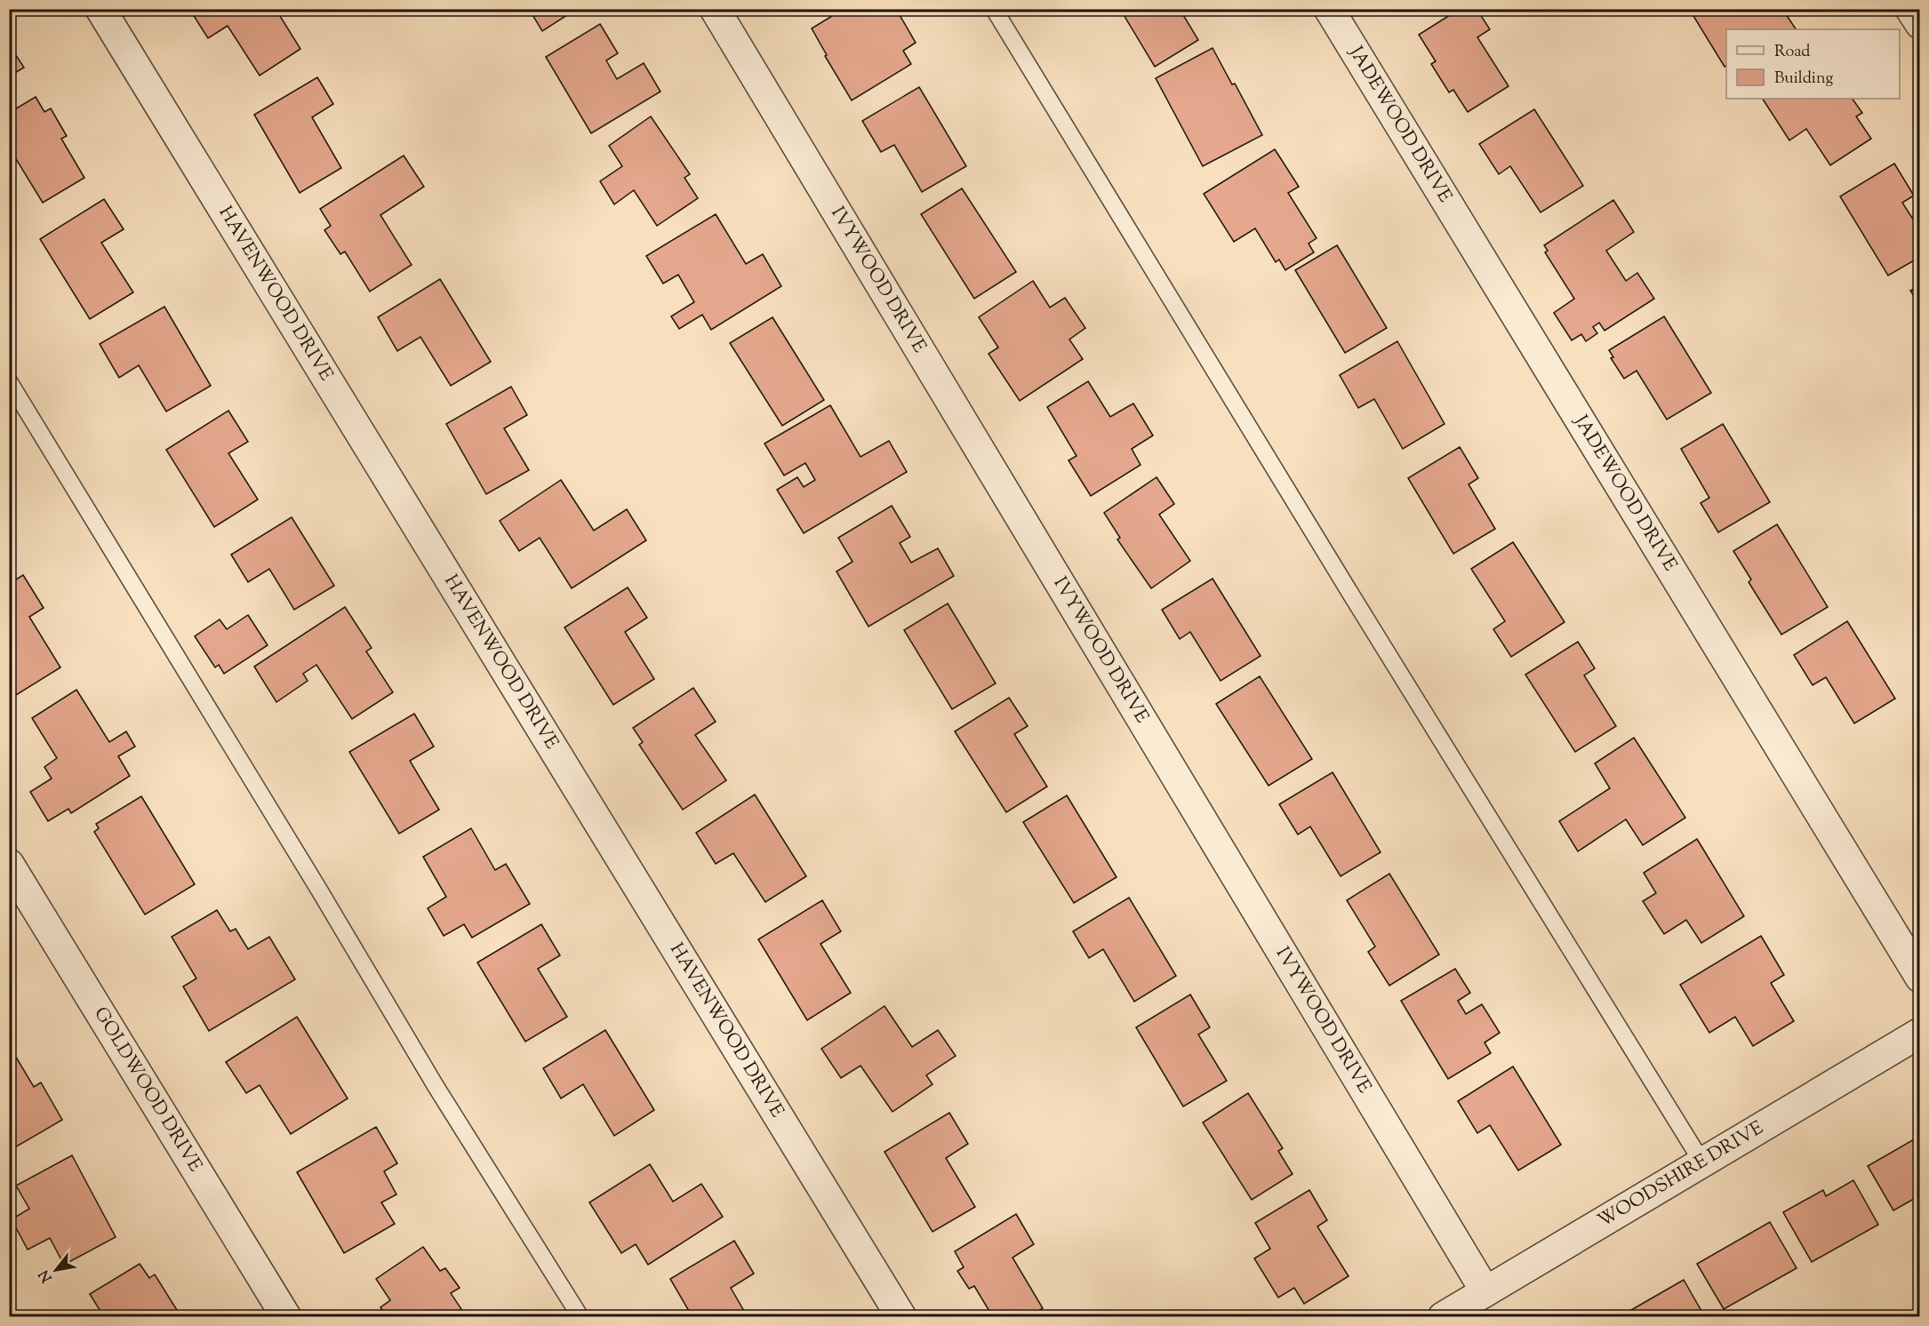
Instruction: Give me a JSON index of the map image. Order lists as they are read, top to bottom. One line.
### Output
{"streets":{"street":["JADEWOOD DRIVE","IVYWOOD DRIVE","HAVENWOOD DRIVE","GOLDWOOD DRIVE","WOODSHIRE DRIVE"]},"crossings":[["IVYWOOD DRIVE","WOODSHIRE DRIVE"]],"legend":["Road","Building"],"north":"bottom left"}
